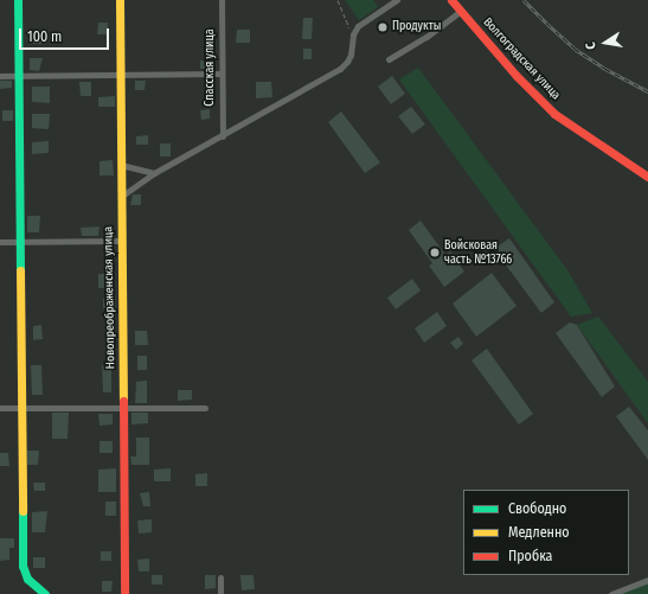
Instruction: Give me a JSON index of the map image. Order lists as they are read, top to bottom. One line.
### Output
{"streets":{"street":["Волгоградская улица","Спасская улица","Новопреображенская улица"]},"places":["Продукты","Войсковая часть №13766"],"legend":["Свободно","Медленно","Пробка"],"scale_bar":"100 m","north":"left"}
